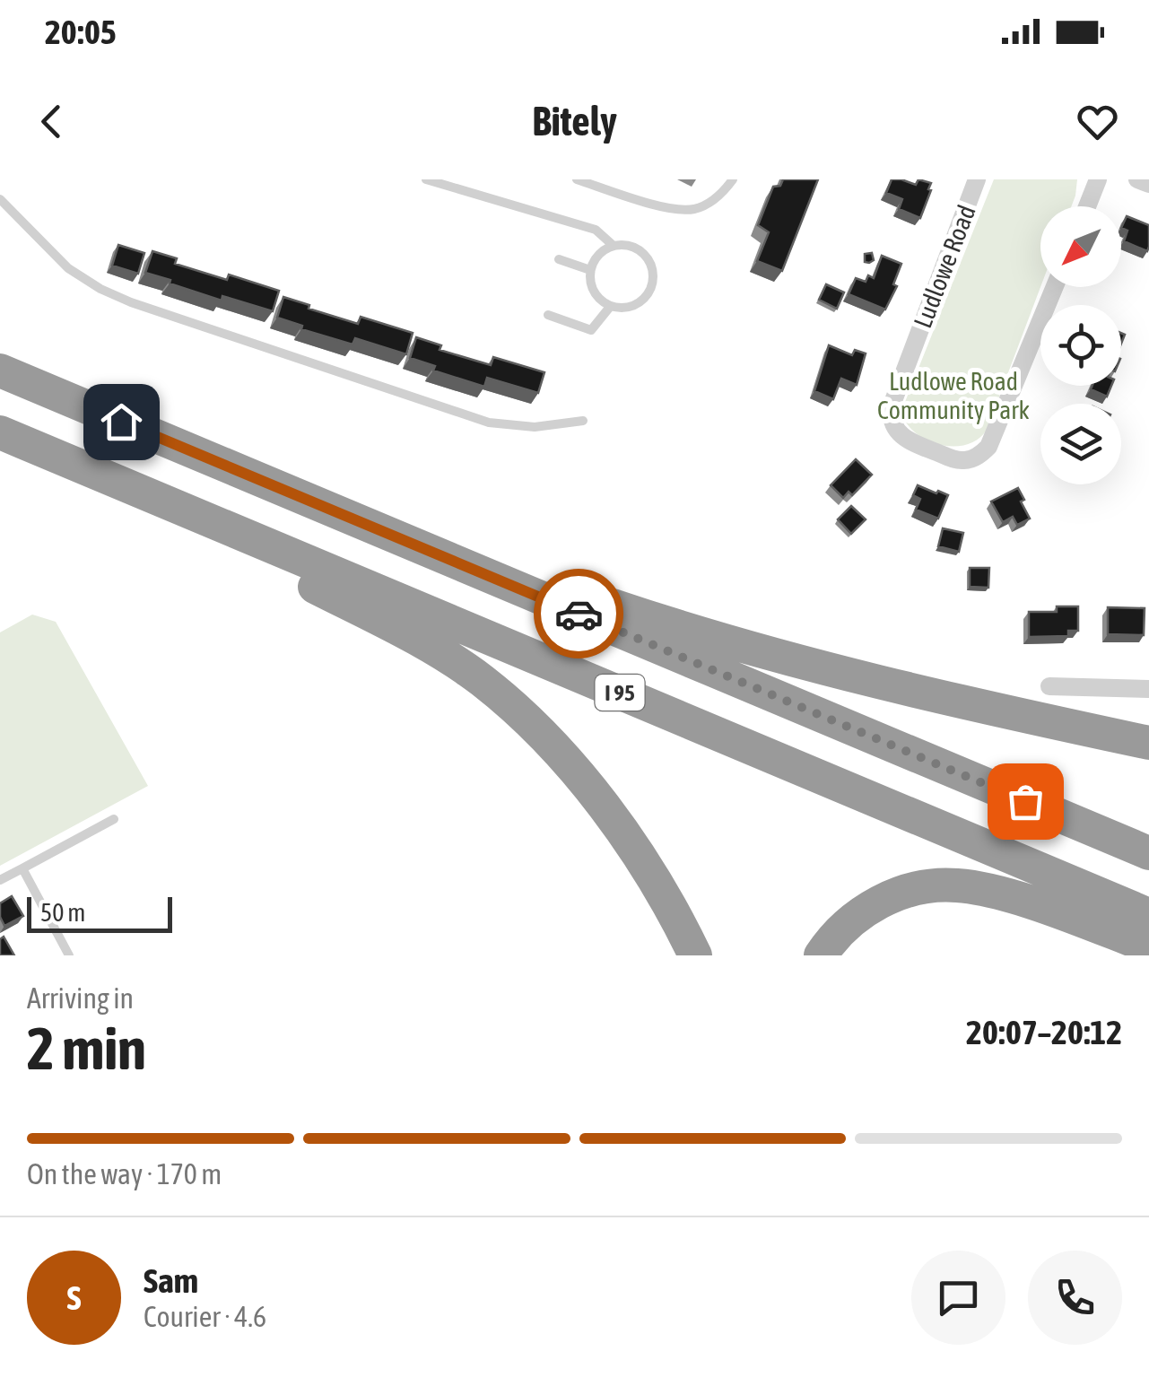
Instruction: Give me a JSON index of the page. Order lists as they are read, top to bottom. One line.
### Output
{"streets":{"highway":["I 95"],"street":["Ludlowe Road"]},"parks":["Ludlowe Road Community Park"],"scale_bar":"50 m","north":"bottom left","page":{"status":"20:05","header":"Bitely","scale":"50 m","heading":["2 min","Arriving in","20:07–20:12"],"panel":["Sam","Courier · 4.6"],"bar":"On the way · 170 m","round":"S"}}
